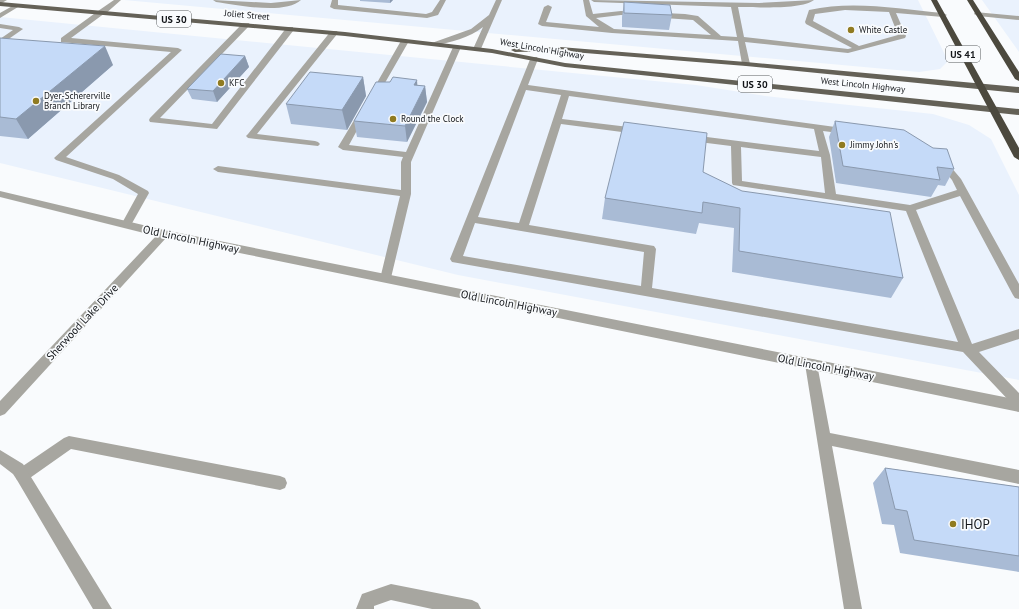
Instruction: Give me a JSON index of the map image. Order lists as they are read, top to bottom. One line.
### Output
{"streets":{"highway":["US 41"],"main road":["Joliet Street","US 30","West Lincoln Highway"],"street":["Old Lincoln Highway","Sherwood Lake Drive"]},"crossings":[["Joliet Street","West Lincoln Highway"],["West Lincoln Highway","US 41"],["Old Lincoln Highway","Sherwood Lake Drive"]],"places":["White Castle","KFC","Dyer-Schererville Branch Library","Round the Clock","Jimmy John's","IHOP"]}
